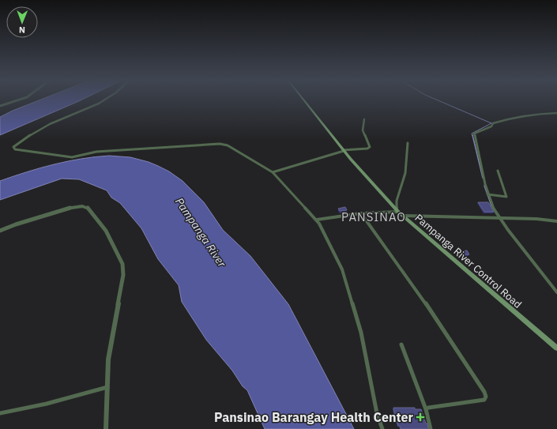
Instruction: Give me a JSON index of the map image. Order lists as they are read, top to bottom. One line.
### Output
{"streets":{"main road":["Pampanga River Control Road"]},"districts":["PANSINAO"],"water":["Pampanga River"],"places":{"health":["Pansinao Barangay Health Center"]},"north":"bottom"}
